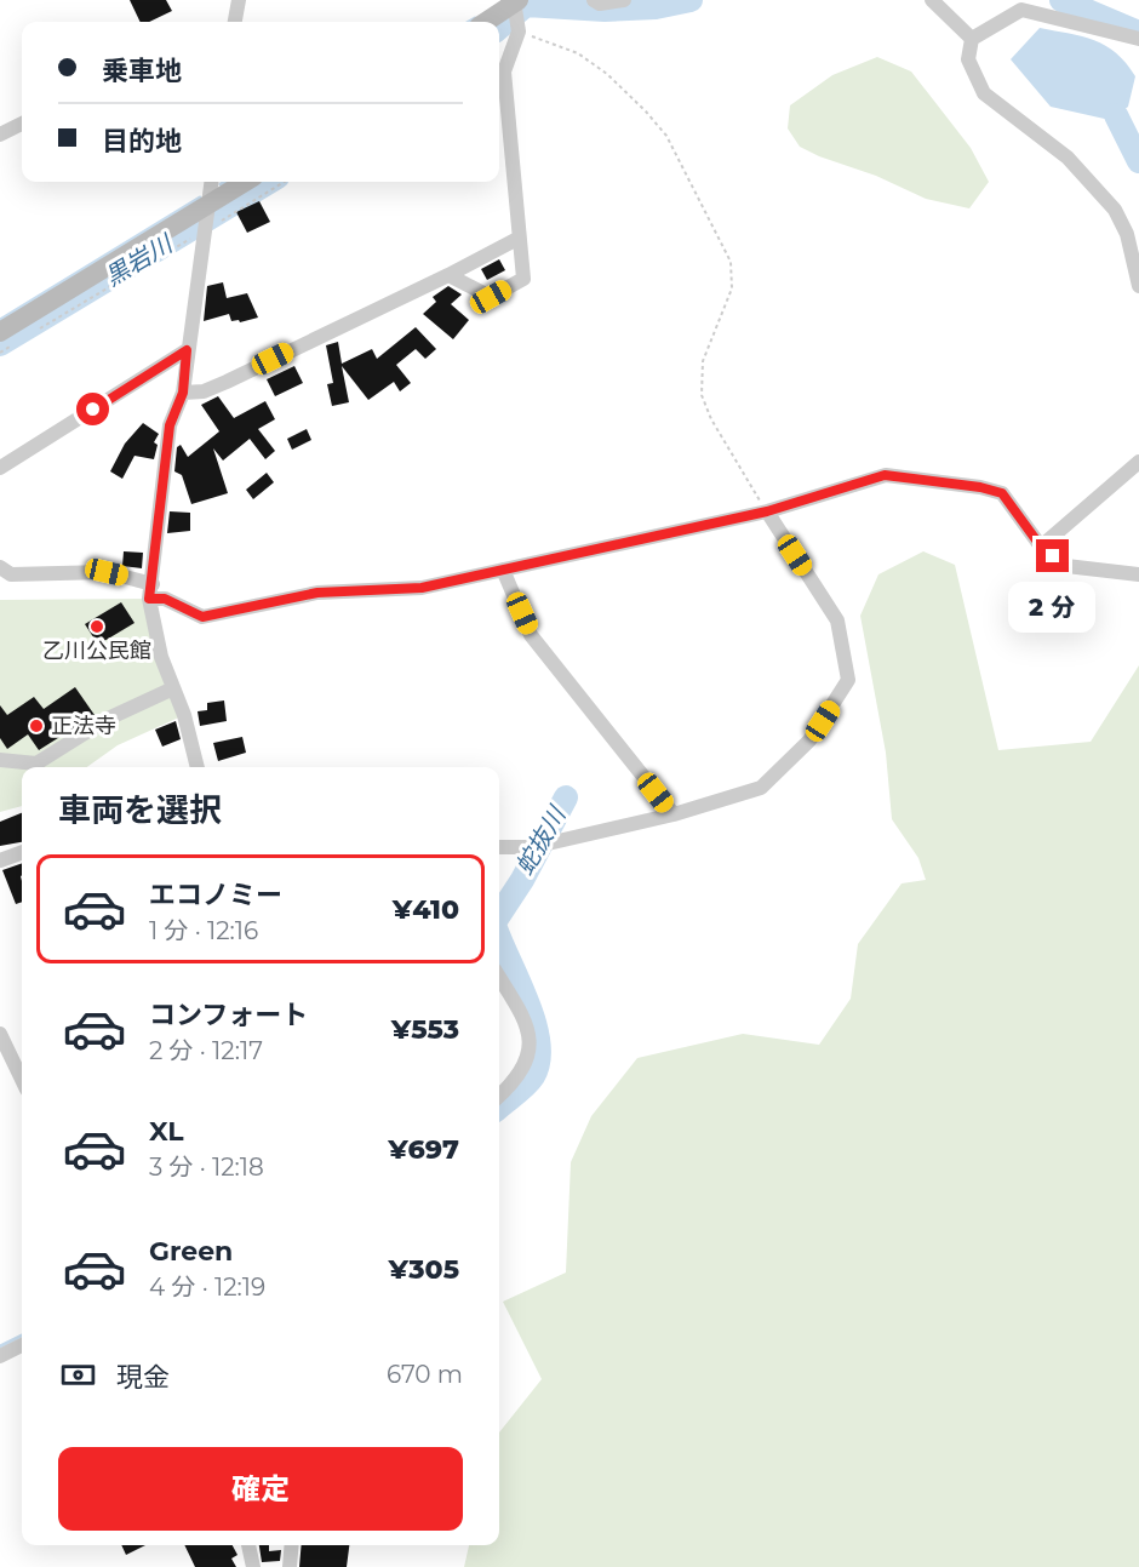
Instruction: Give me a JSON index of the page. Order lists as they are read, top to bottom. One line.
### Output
{"water":["黒岩川","蛇抜川"],"places":["乙川公民館","正法寺"],"page":{"banner":["乗車地","目的地"],"bubble":"2 分","heading":"車両を選択","list":[{"name":"エコノミー","note":"1 分 · 12:16","value":"¥410"},{"name":"コンフォート","note":"2 分 · 12:17","value":"¥553"},{"name":"XL","note":"3 分 · 12:18","value":"¥697"},{"name":"Green","note":"4 分 · 12:19","value":"¥305"}],"pay":["現金","670 m"],"buttons":"確定"}}
